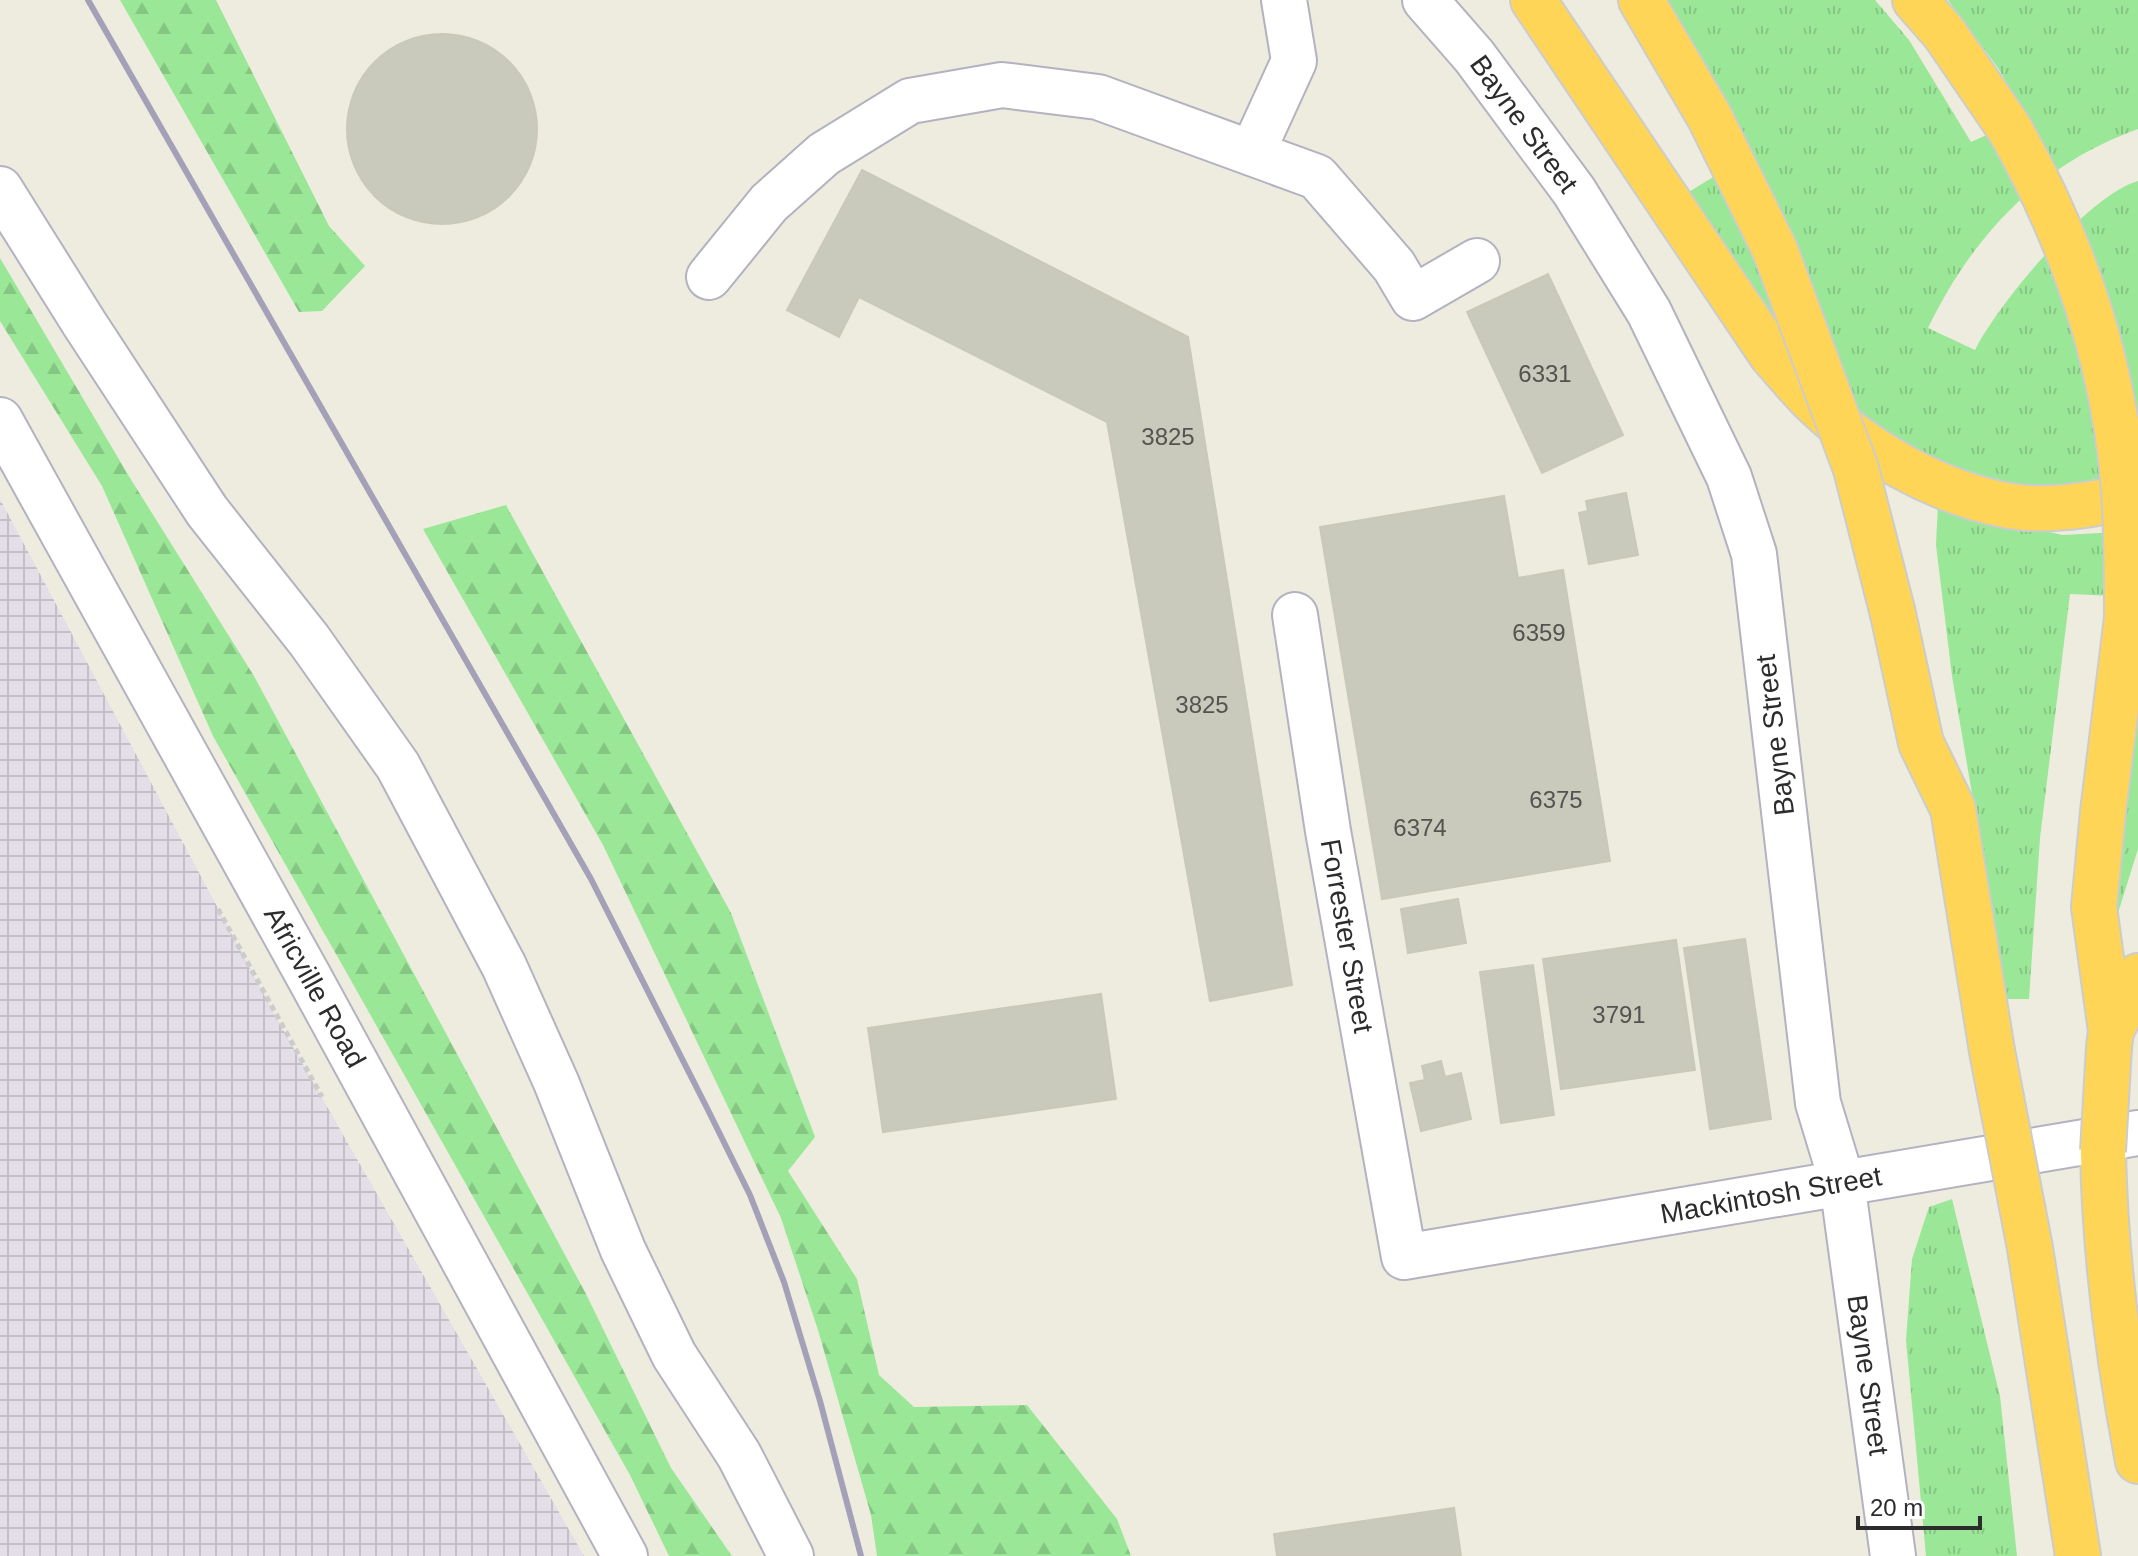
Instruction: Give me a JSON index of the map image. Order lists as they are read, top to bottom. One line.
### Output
{"streets":{"street":["Bayne Street","Forrester Street","Africville Road","Mackintosh Street"]},"crossings":[["Bayne Street","Mackintosh Street"],["Forrester Street","Mackintosh Street"]],"house_numbers":["6331","3825","6359","3825","6375","6374","3791"],"scale_bar":"20 m"}
